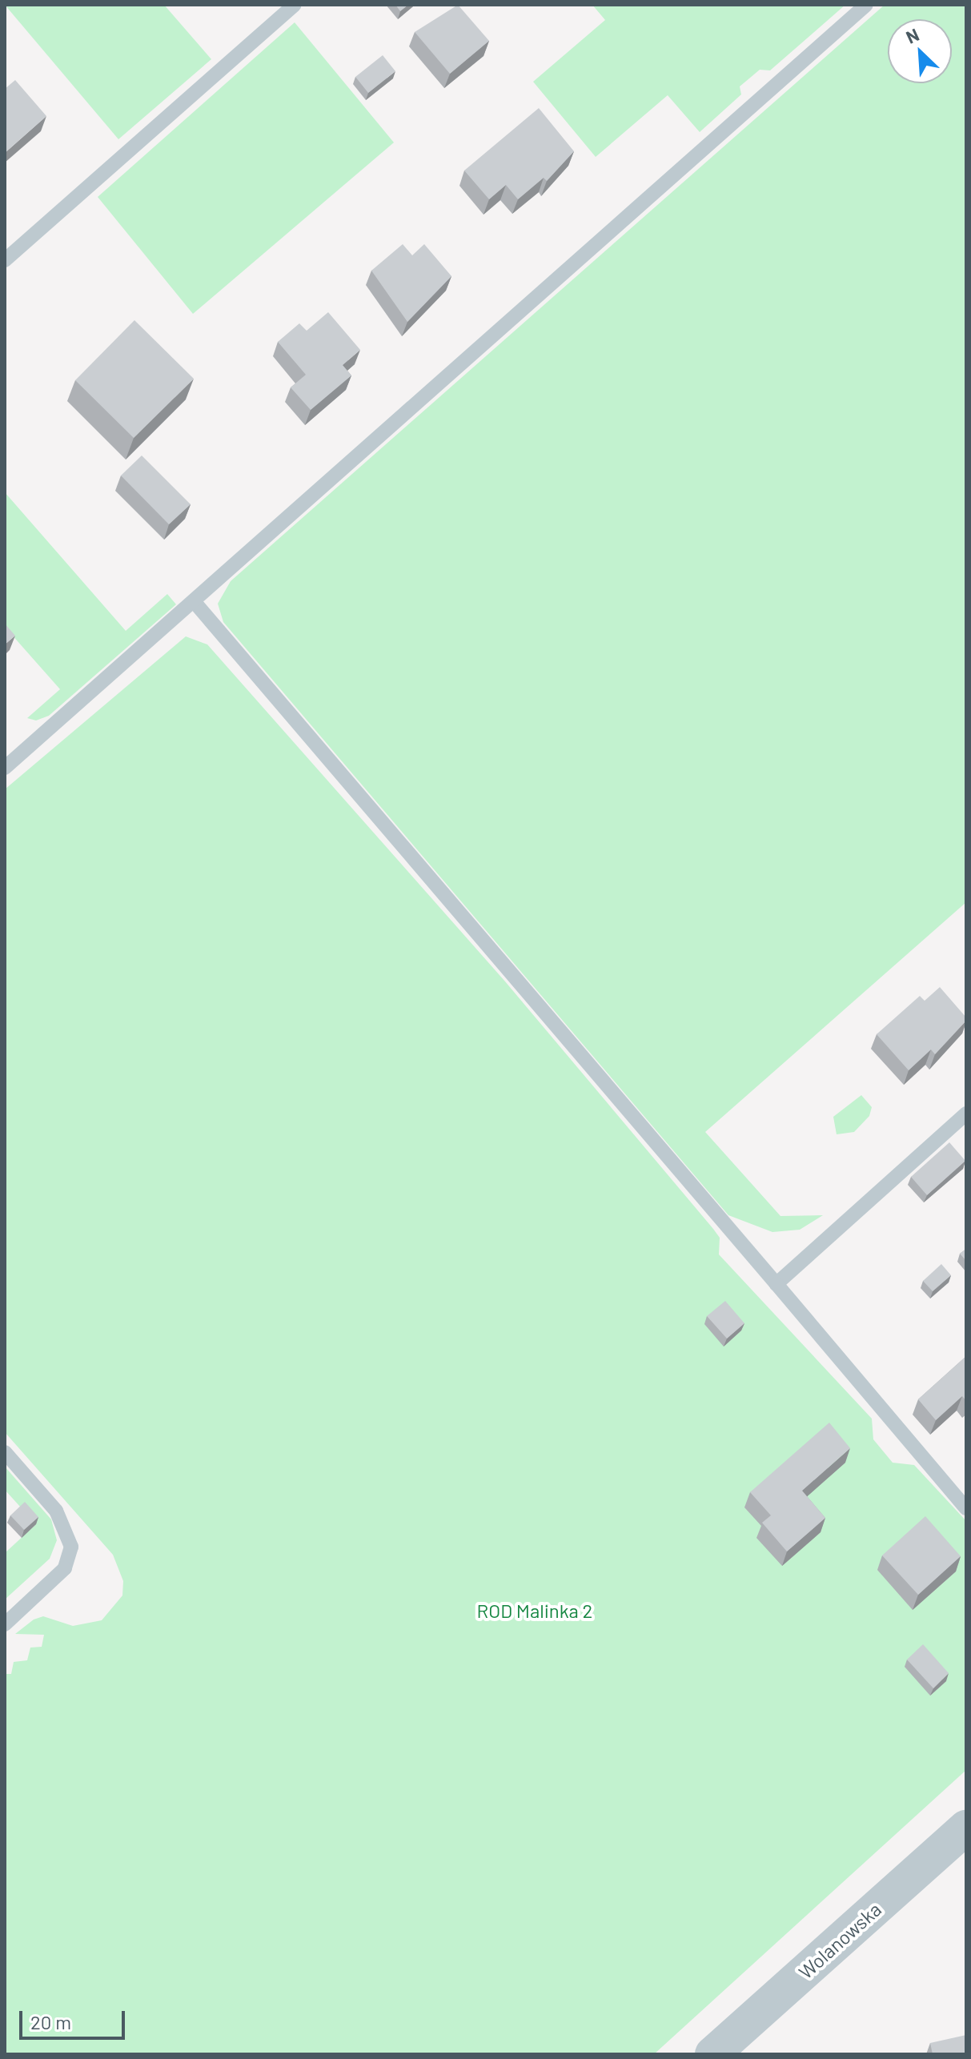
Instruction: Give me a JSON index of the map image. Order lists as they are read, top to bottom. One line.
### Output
{"streets":{"street":["Wolanowska"]},"parks":["ROD Malinka 2"],"scale_bar":"20 m","north":"top left"}
